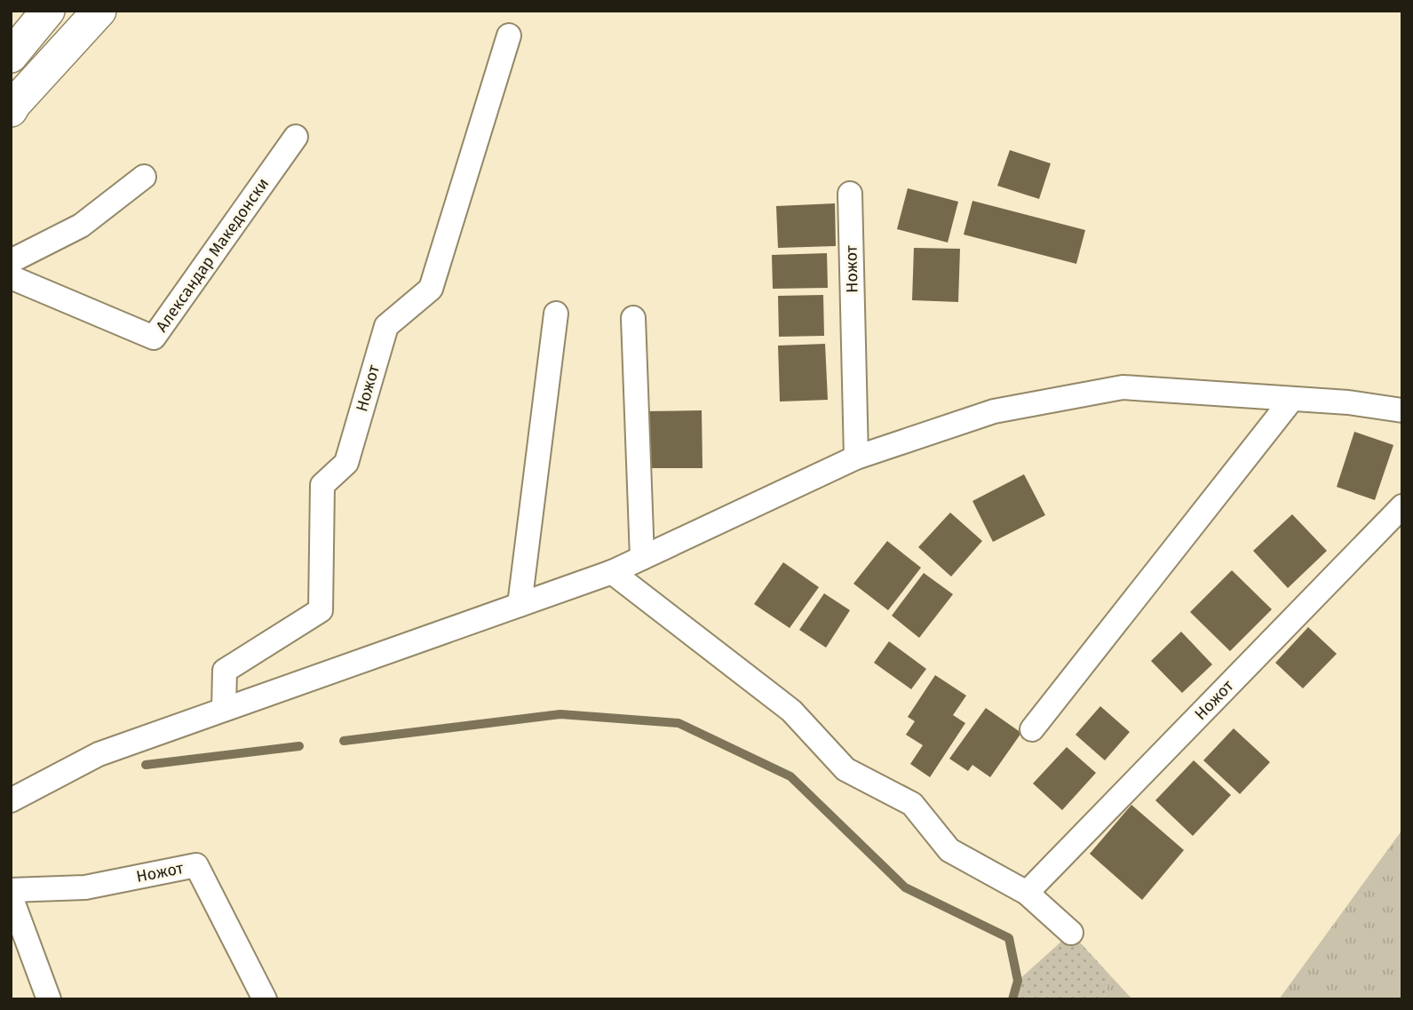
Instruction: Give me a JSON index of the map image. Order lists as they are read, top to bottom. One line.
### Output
{"streets":{"street":["Александар Македонски","Ножот"]}}
